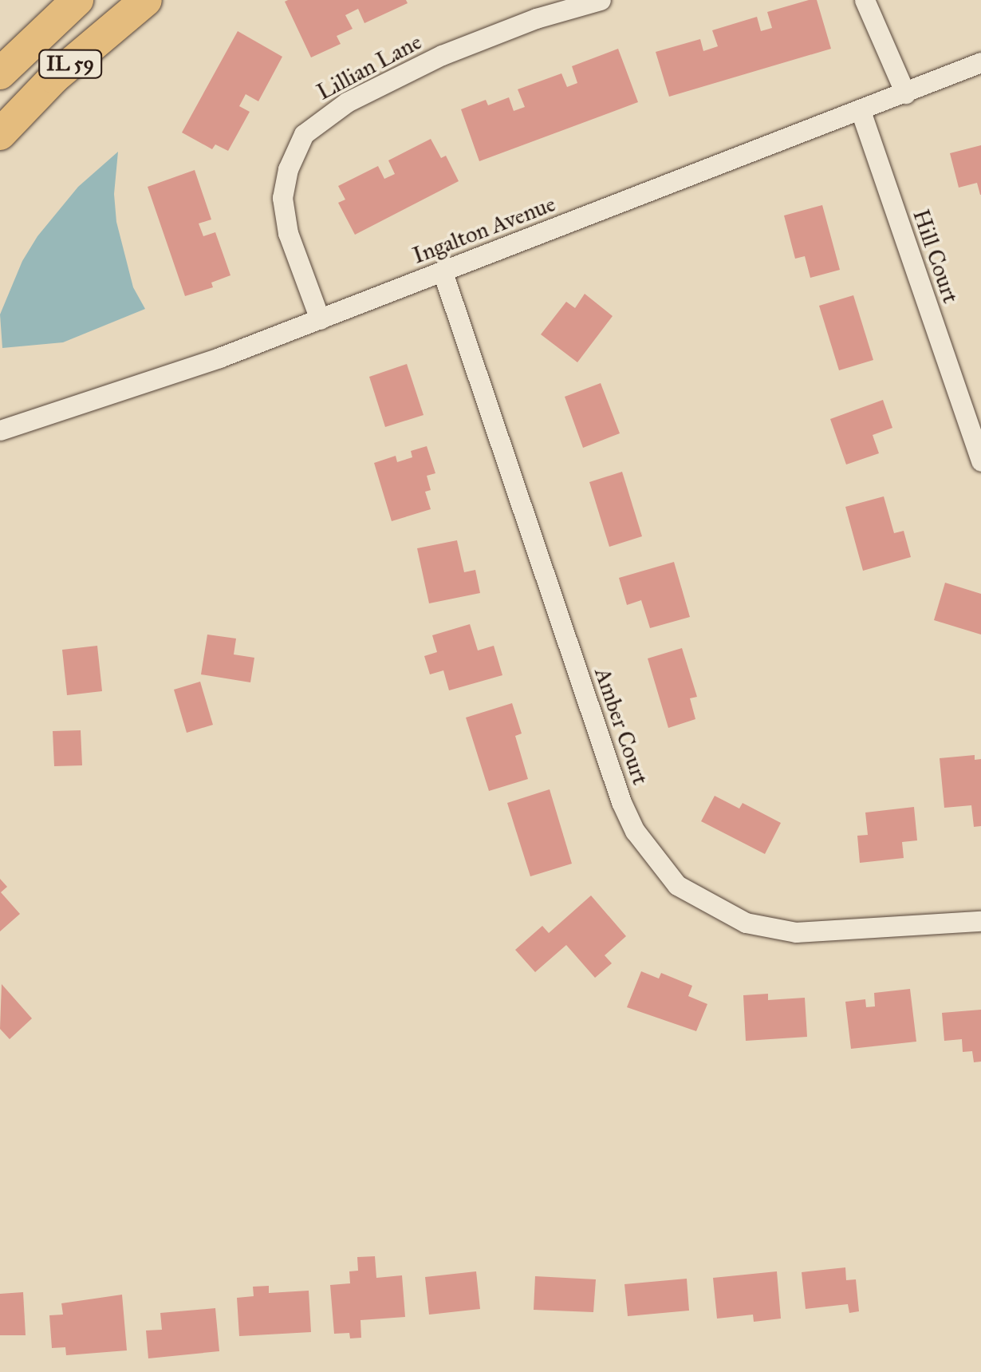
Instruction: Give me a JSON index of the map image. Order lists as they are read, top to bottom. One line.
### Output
{"streets":{"main road":["IL 59"],"street":["Lillian Lane","Ingalton Avenue","Hill Court","Amber Court"]},"crossings":[["Lillian Lane","Ingalton Avenue"],["Ingalton Avenue","Hill Court"],["Ingalton Avenue","Amber Court"]]}
